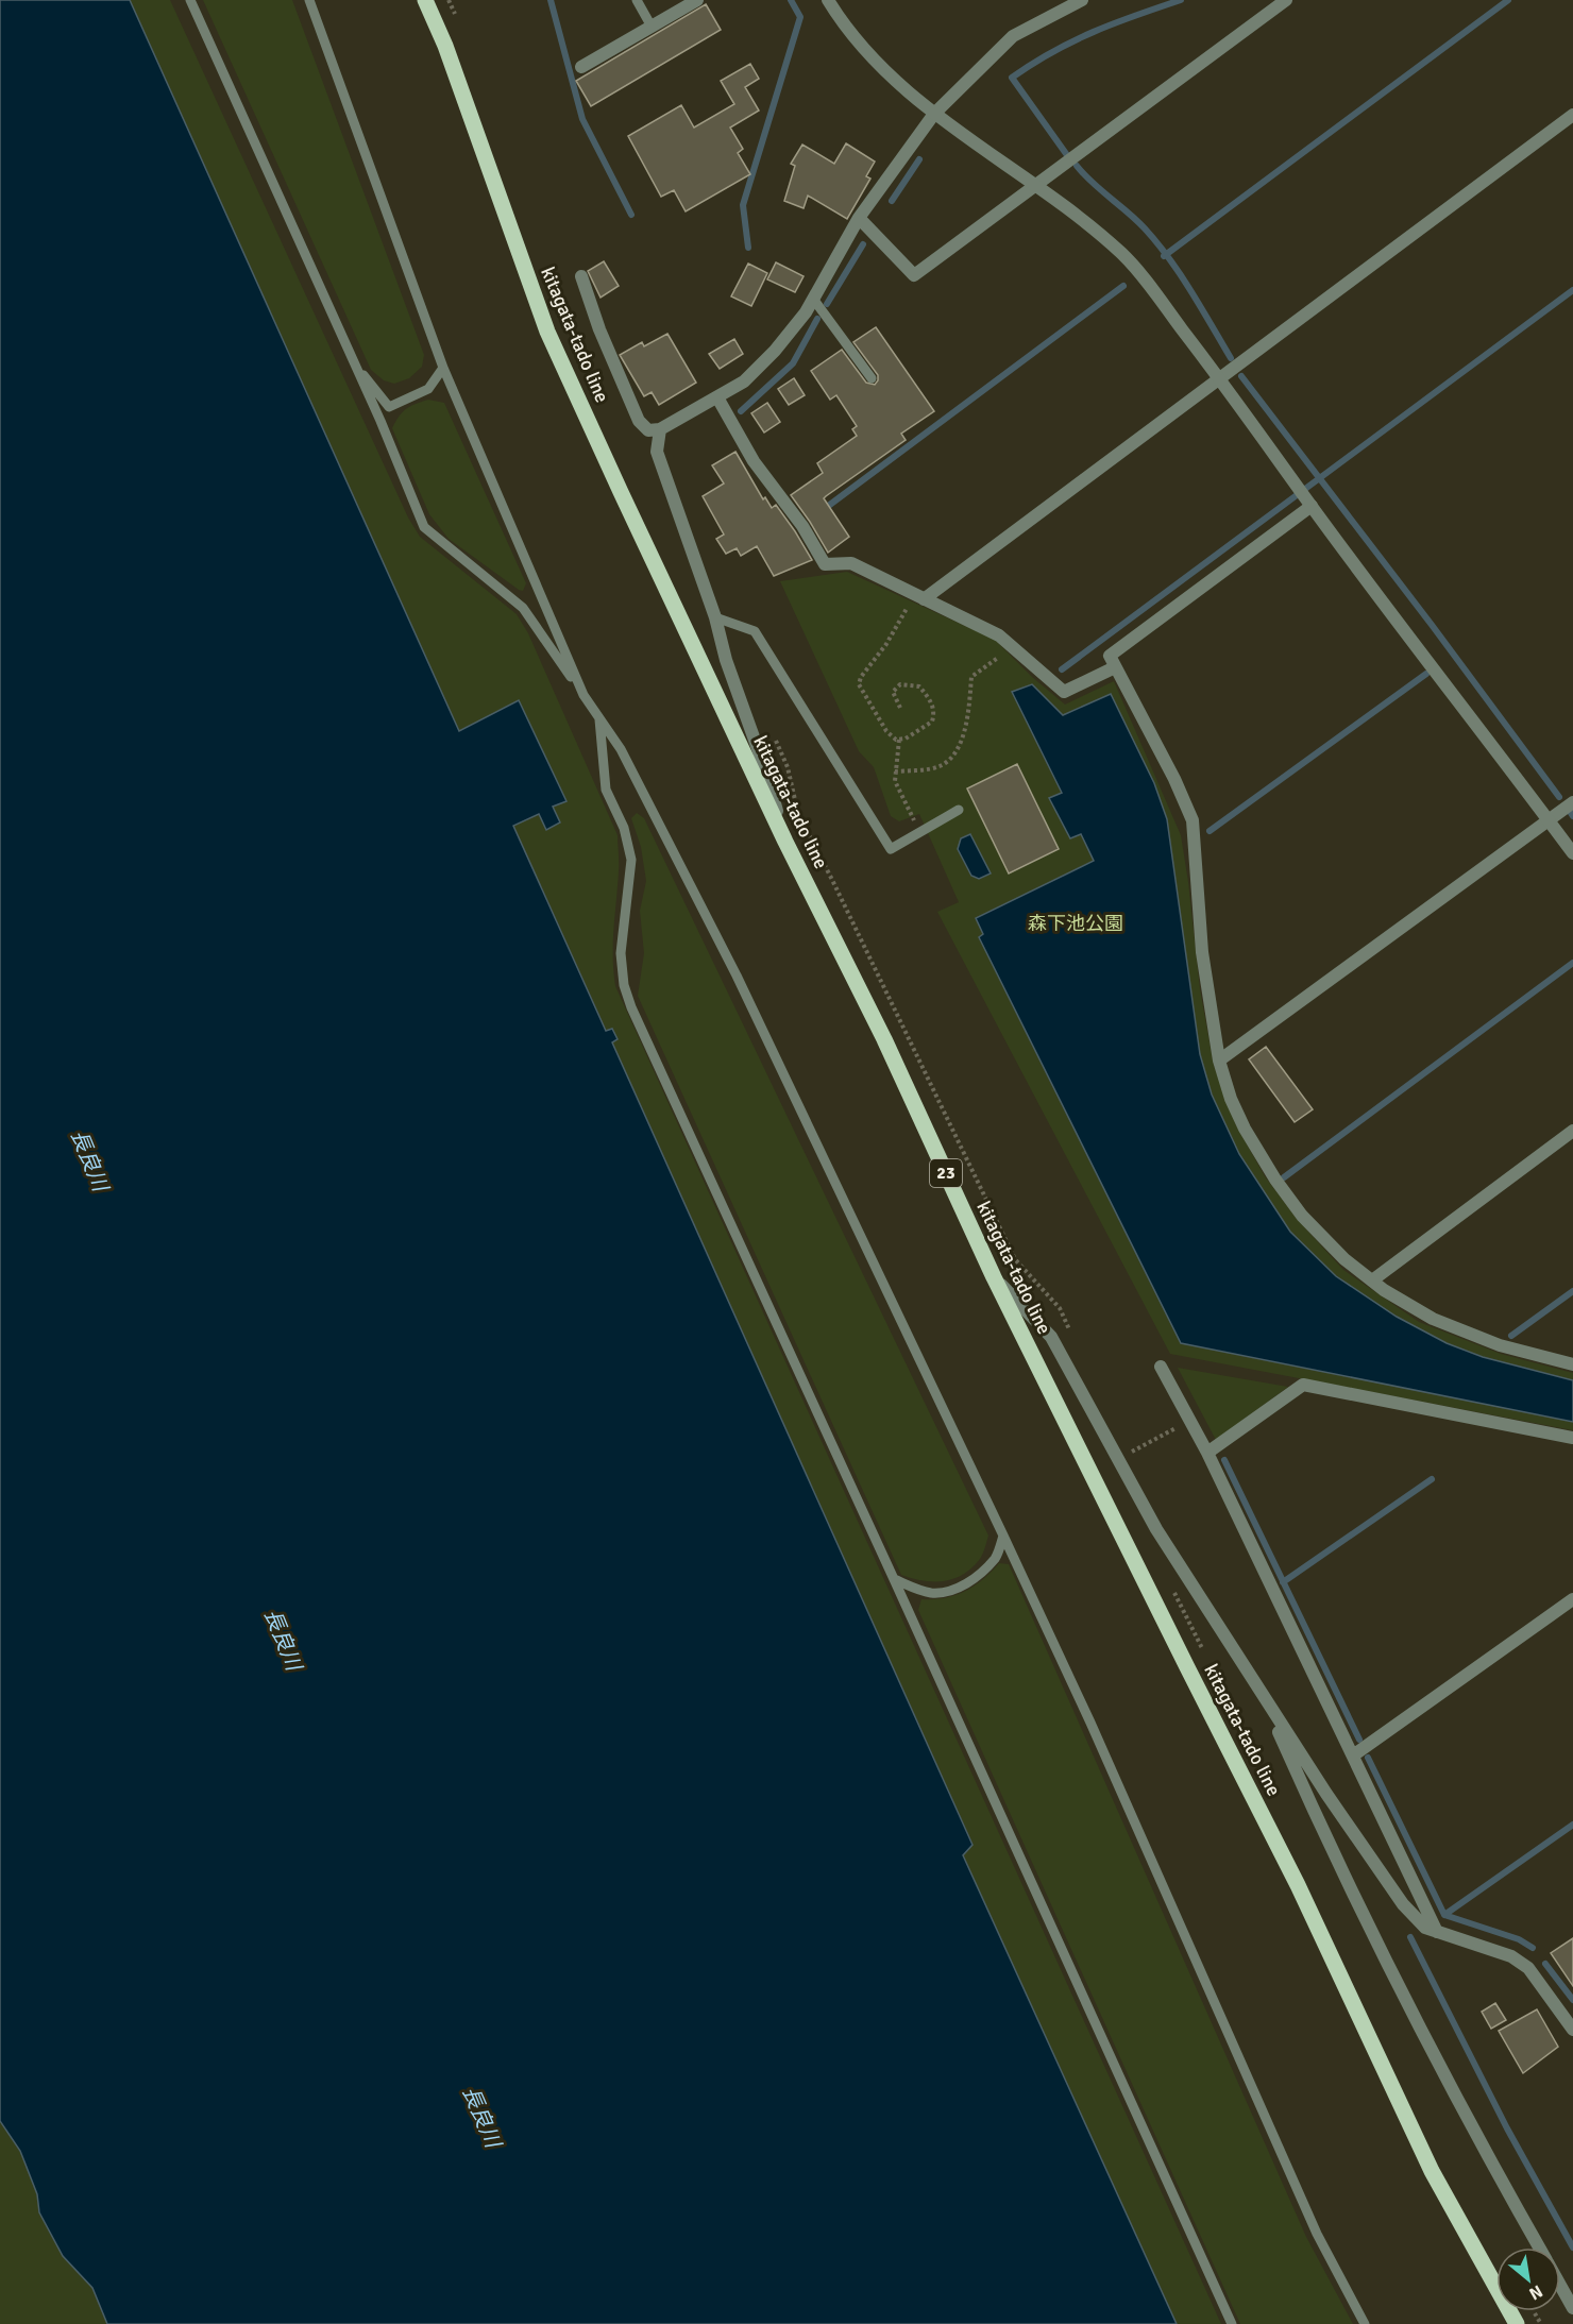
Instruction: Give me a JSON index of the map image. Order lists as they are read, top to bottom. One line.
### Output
{"streets":{"main road":["kitagata-tado line","23"]},"water":["長良川"],"parks":["森下池公園"],"north":"bottom right"}
